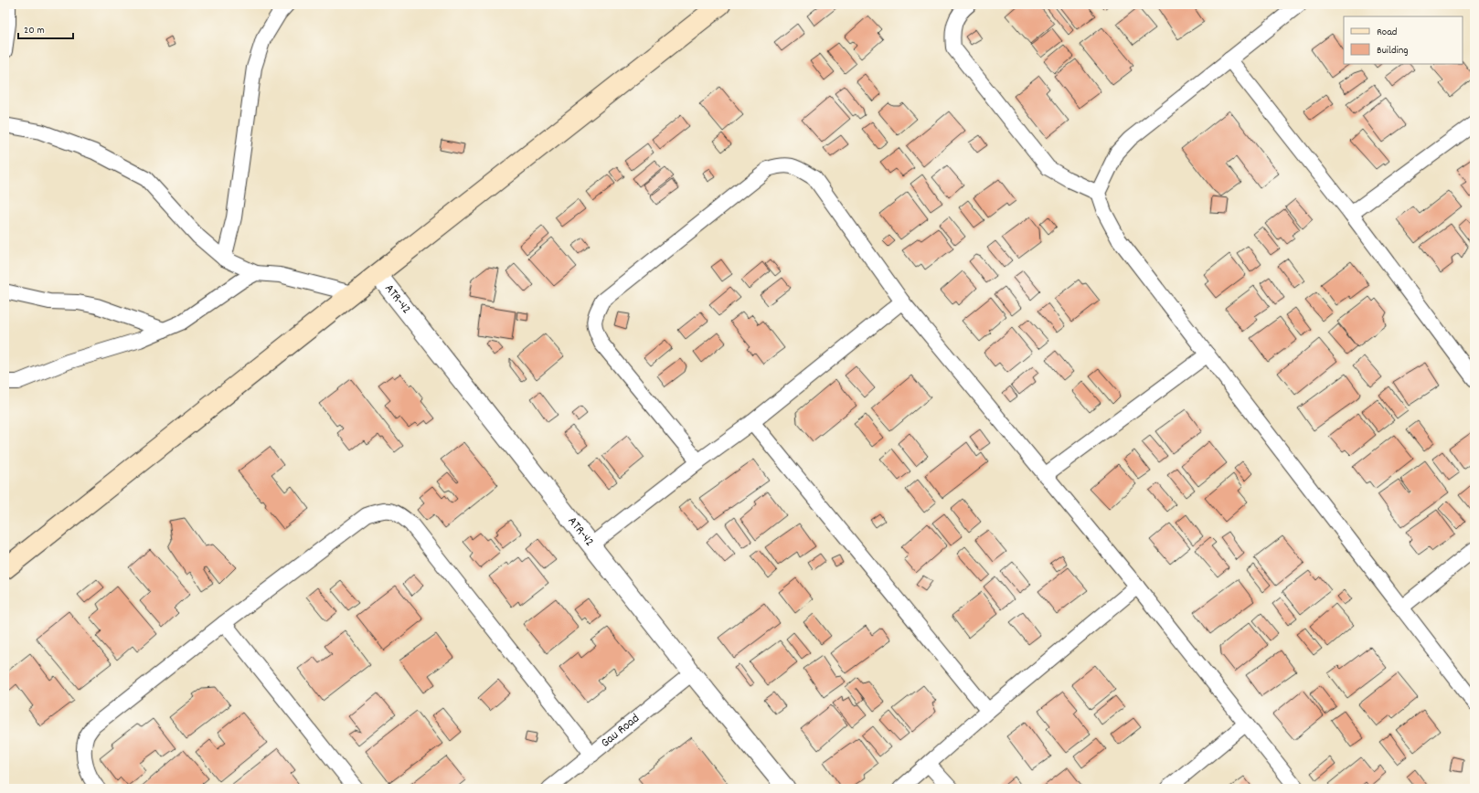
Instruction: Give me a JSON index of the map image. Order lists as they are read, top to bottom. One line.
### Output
{"streets":{"street":["ATR-42","Gau Road"]},"crossings":[["ATR-42","Gau Road"]],"legend":["Road","Building"],"scale_bar":"20 m"}
